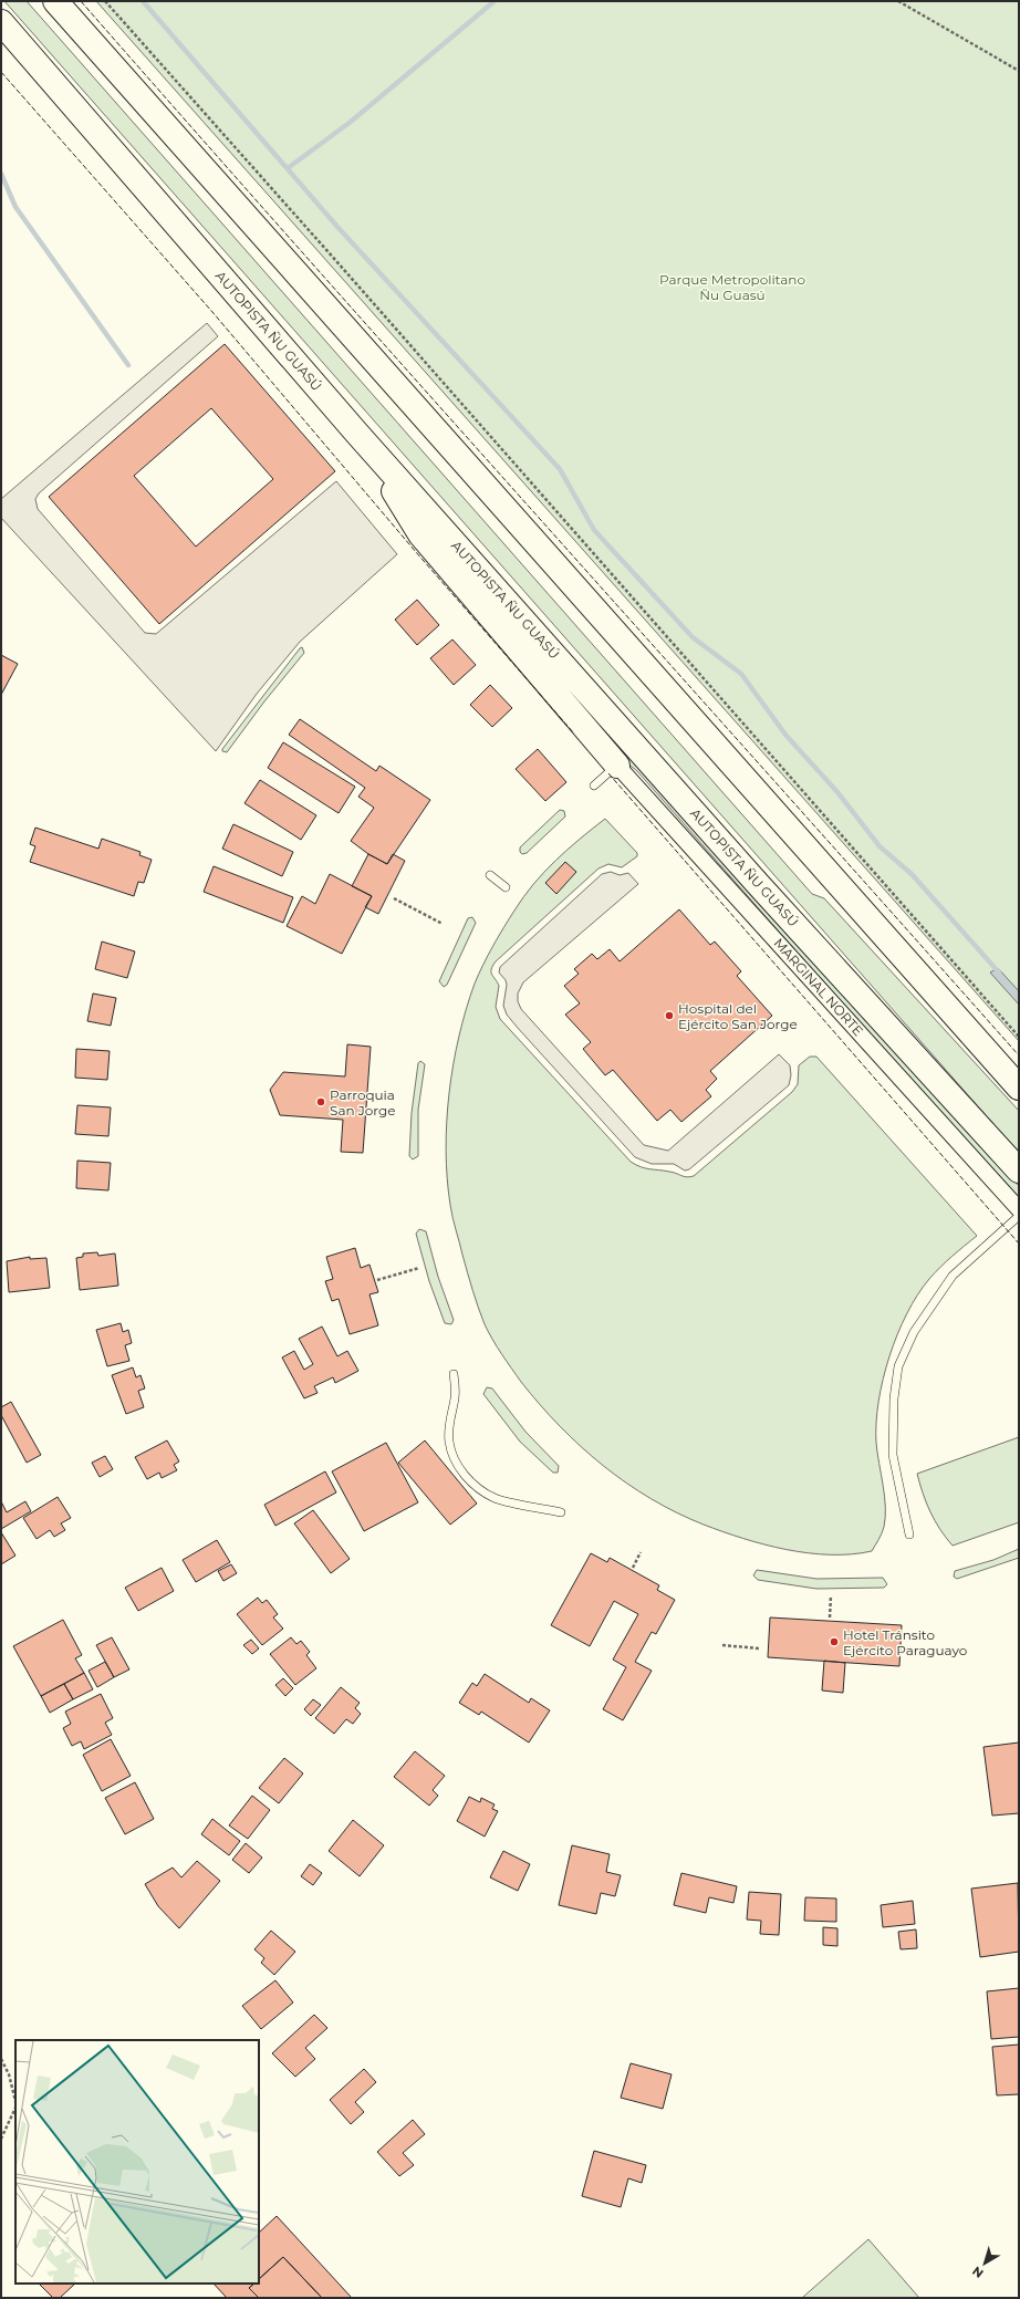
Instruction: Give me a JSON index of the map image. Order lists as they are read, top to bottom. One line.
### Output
{"streets":{"highway":["AUTOPISTA ÑU GUASÚ"],"street":["MARGINAL NORTE"]},"parks":["Parque Metropolitano Ñu Guasú"],"places":["Hospital del Ejército San Jorge","Parroquia San Jorge","Hotel Tránsito Ejército Paraguayo"],"north":"bottom left"}
